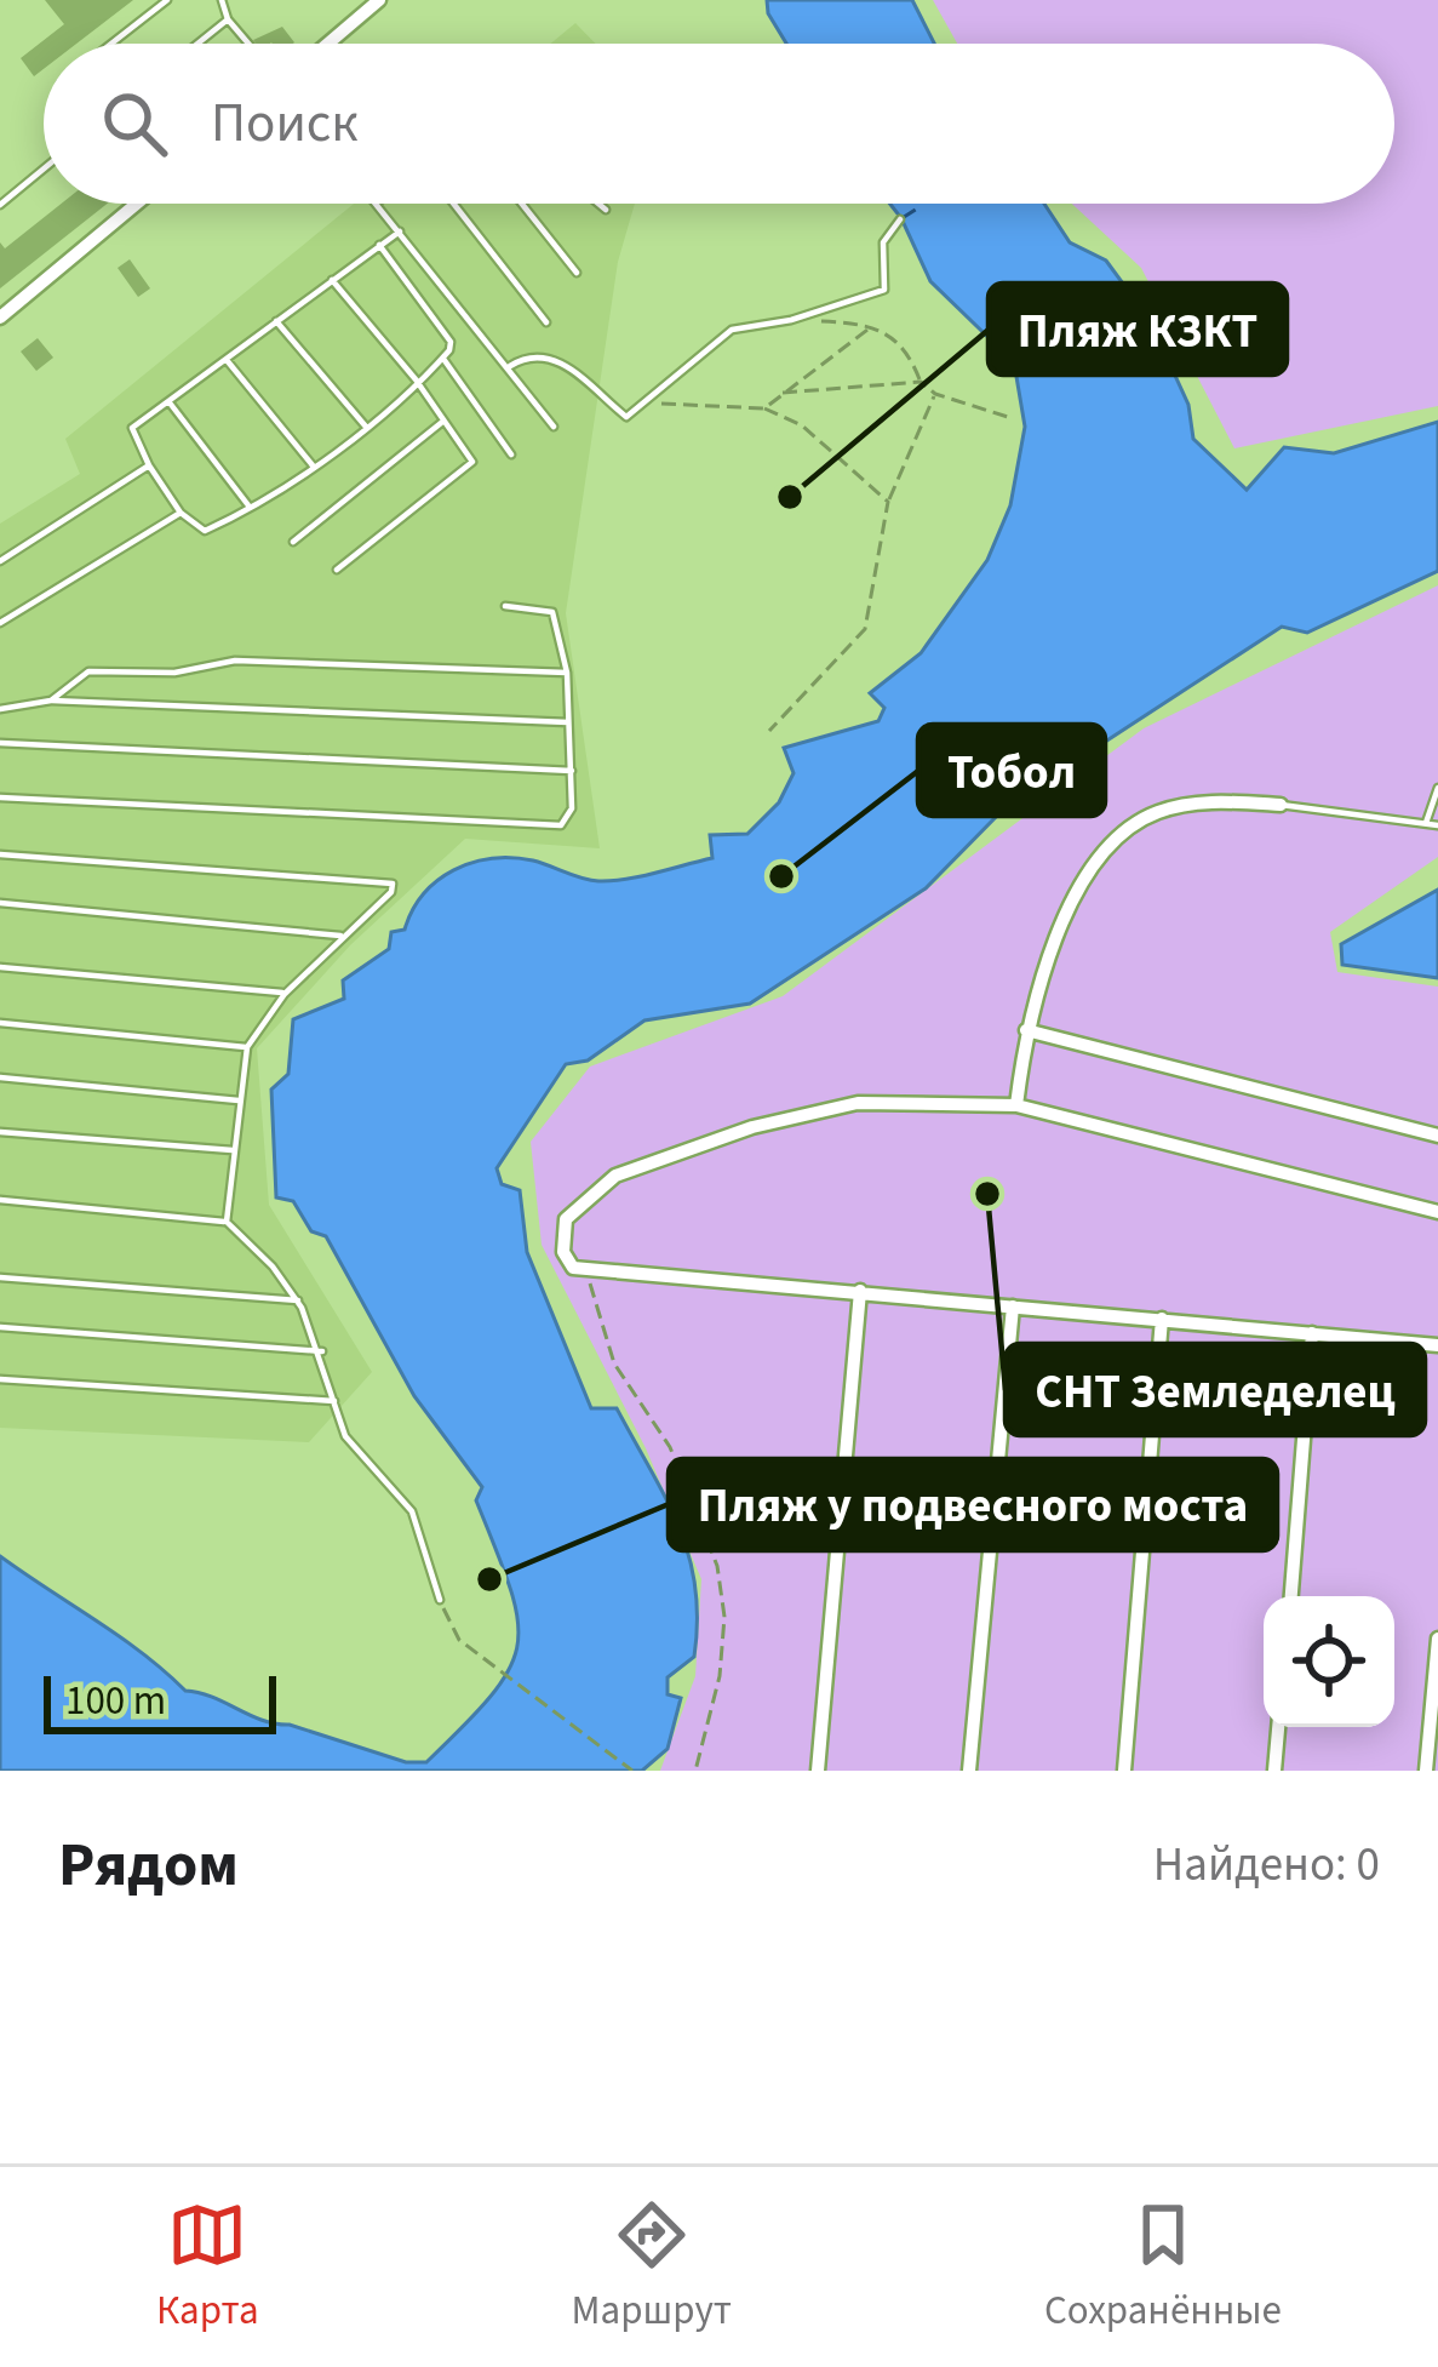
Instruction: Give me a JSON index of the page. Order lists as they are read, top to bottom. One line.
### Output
{"places":["Пляж КЗКТ","Тобол","СНТ Земледелец","Пляж у подвесного моста"],"scale_bar":"100 m","page":{"search":"Поиск","scale":"100 m","heading":["Рядом","Найдено: 0"],"nav":["Карта","Маршрут","Сохранённые"]}}
